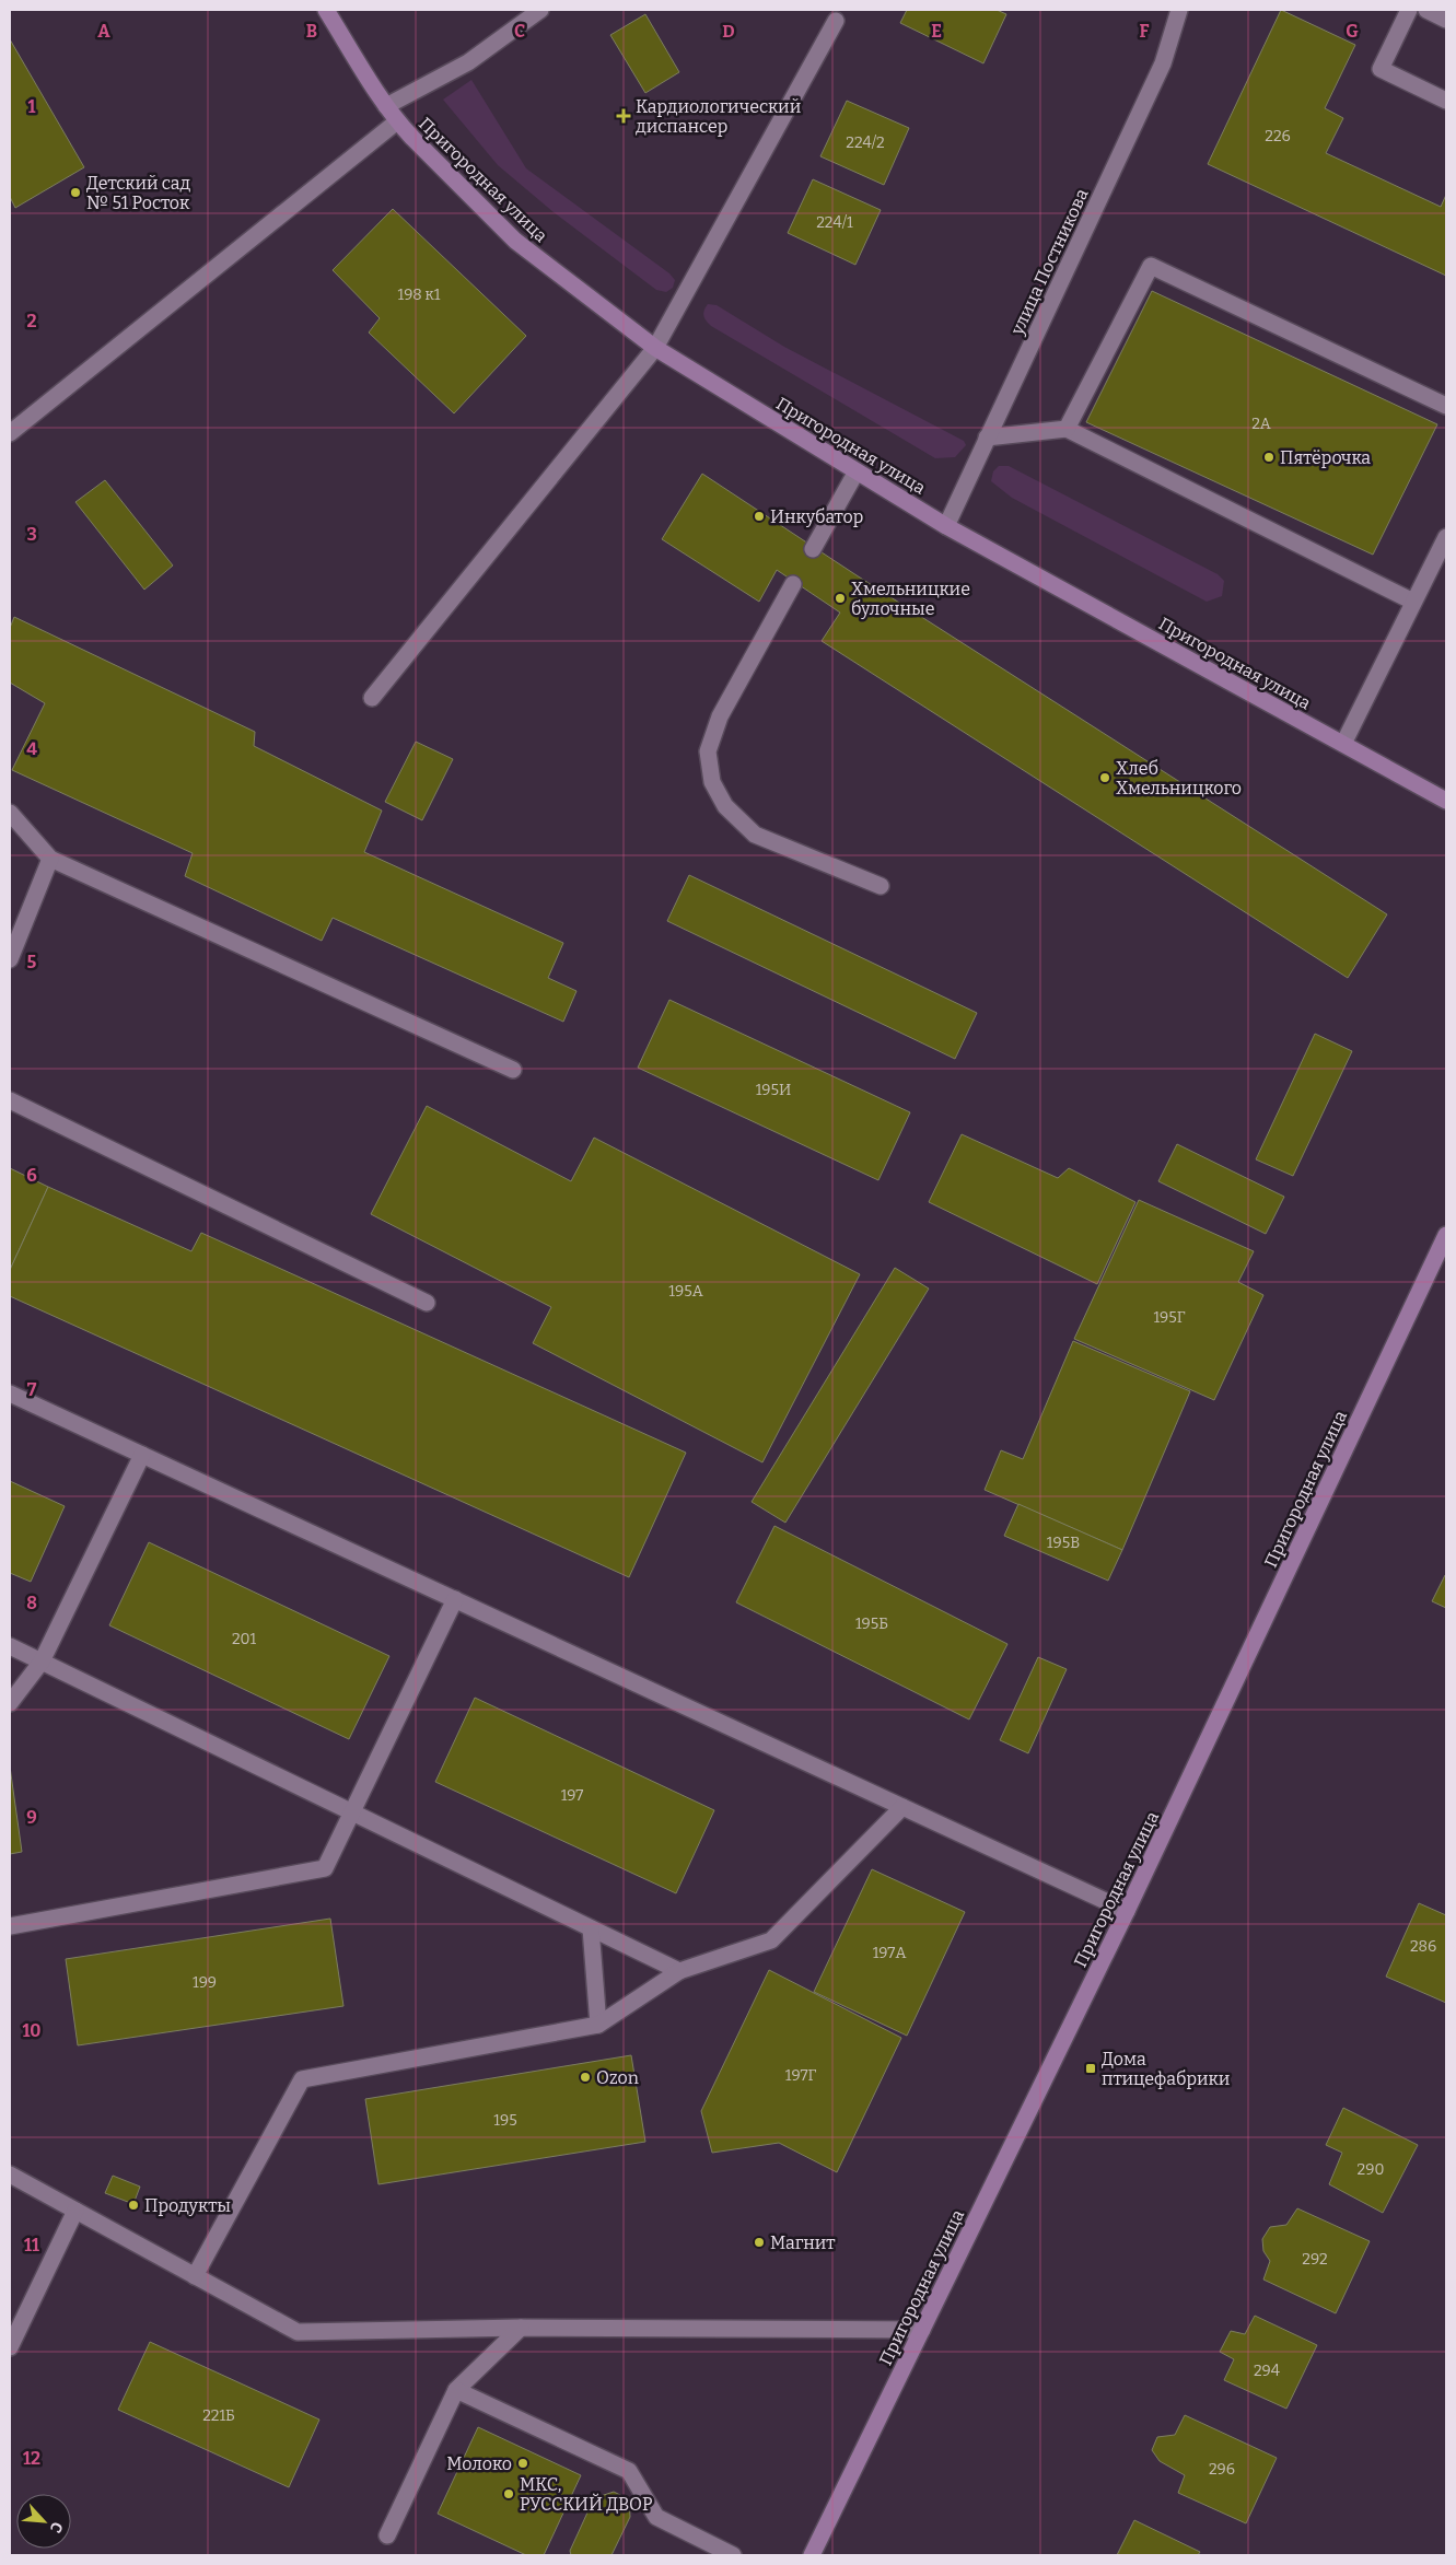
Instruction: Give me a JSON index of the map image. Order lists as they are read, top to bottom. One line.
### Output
{"streets":{"street":["Пригородная улица","улица Постникова"]},"crossings":[["Пригородная улица","улица Постникова"]],"places":{"health":["Кардиологический диспансер"],"other":["Детский сад № 51 Росток","Пятёрочка","Инкубатор","Хмельницкие булочные","Хлеб Хмельницкого","Ozon","Продукты","Магнит","Молоко","МКС, РУССКИЙ ДВОР"],"transit":["Дома птицефабрики"]},"house_numbers":["226","224/2","224/1","198 к1","2А","195И","195А","195Г","195В","195Б","201","197","286","197А","199","197Г","195","290","292","294","221Б","296"],"north":"bottom right","grid":{"columns":["A","B","C","D","E","F","G"],"rows":["1","2","3","4","5","6","7","8","9","10","11","12"]}}
